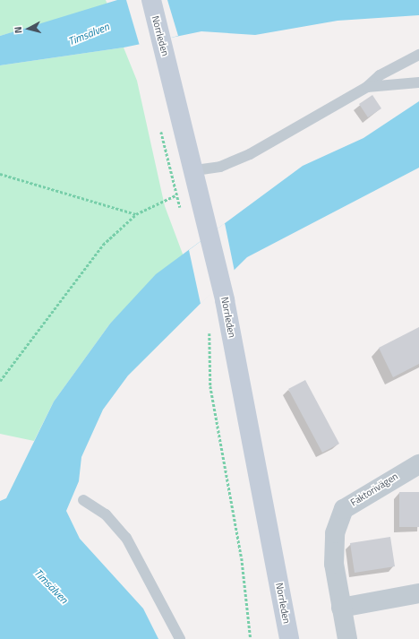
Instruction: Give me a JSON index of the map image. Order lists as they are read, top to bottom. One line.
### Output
{"streets":{"street":["Norrleden","Faktorivägen"]},"water":["Timsälven"],"north":"left"}
